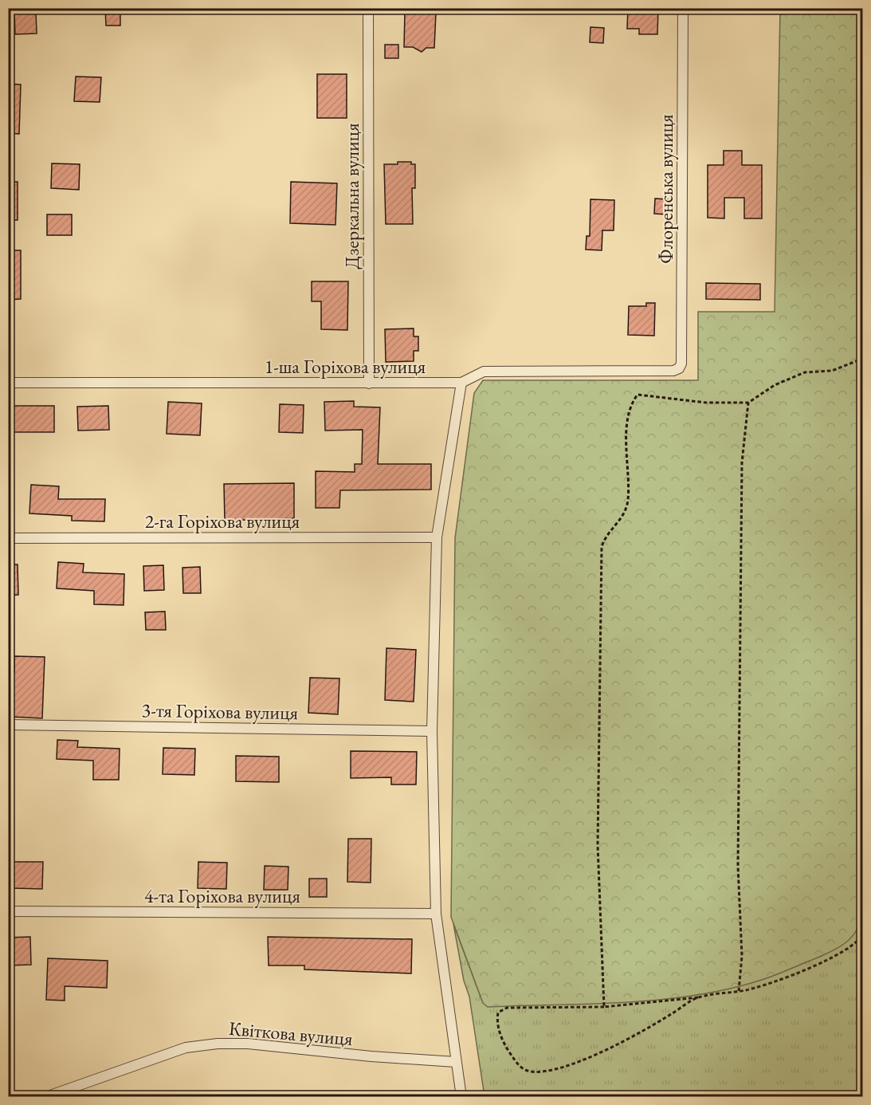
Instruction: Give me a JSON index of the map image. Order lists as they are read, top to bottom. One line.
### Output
{"streets":{"street":["Флоренська вулиця","Дзеркальна вулиця","1-ша Горіхова вулиця","2-га Горіхова вулиця","3-тя Горіхова вулиця","4-та Горіхова вулиця","Квіткова вулиця"]},"crossings":[["Флоренська вулиця","1-ша Горіхова вулиця"],["Дзеркальна вулиця","1-ша Горіхова вулиця"]]}
